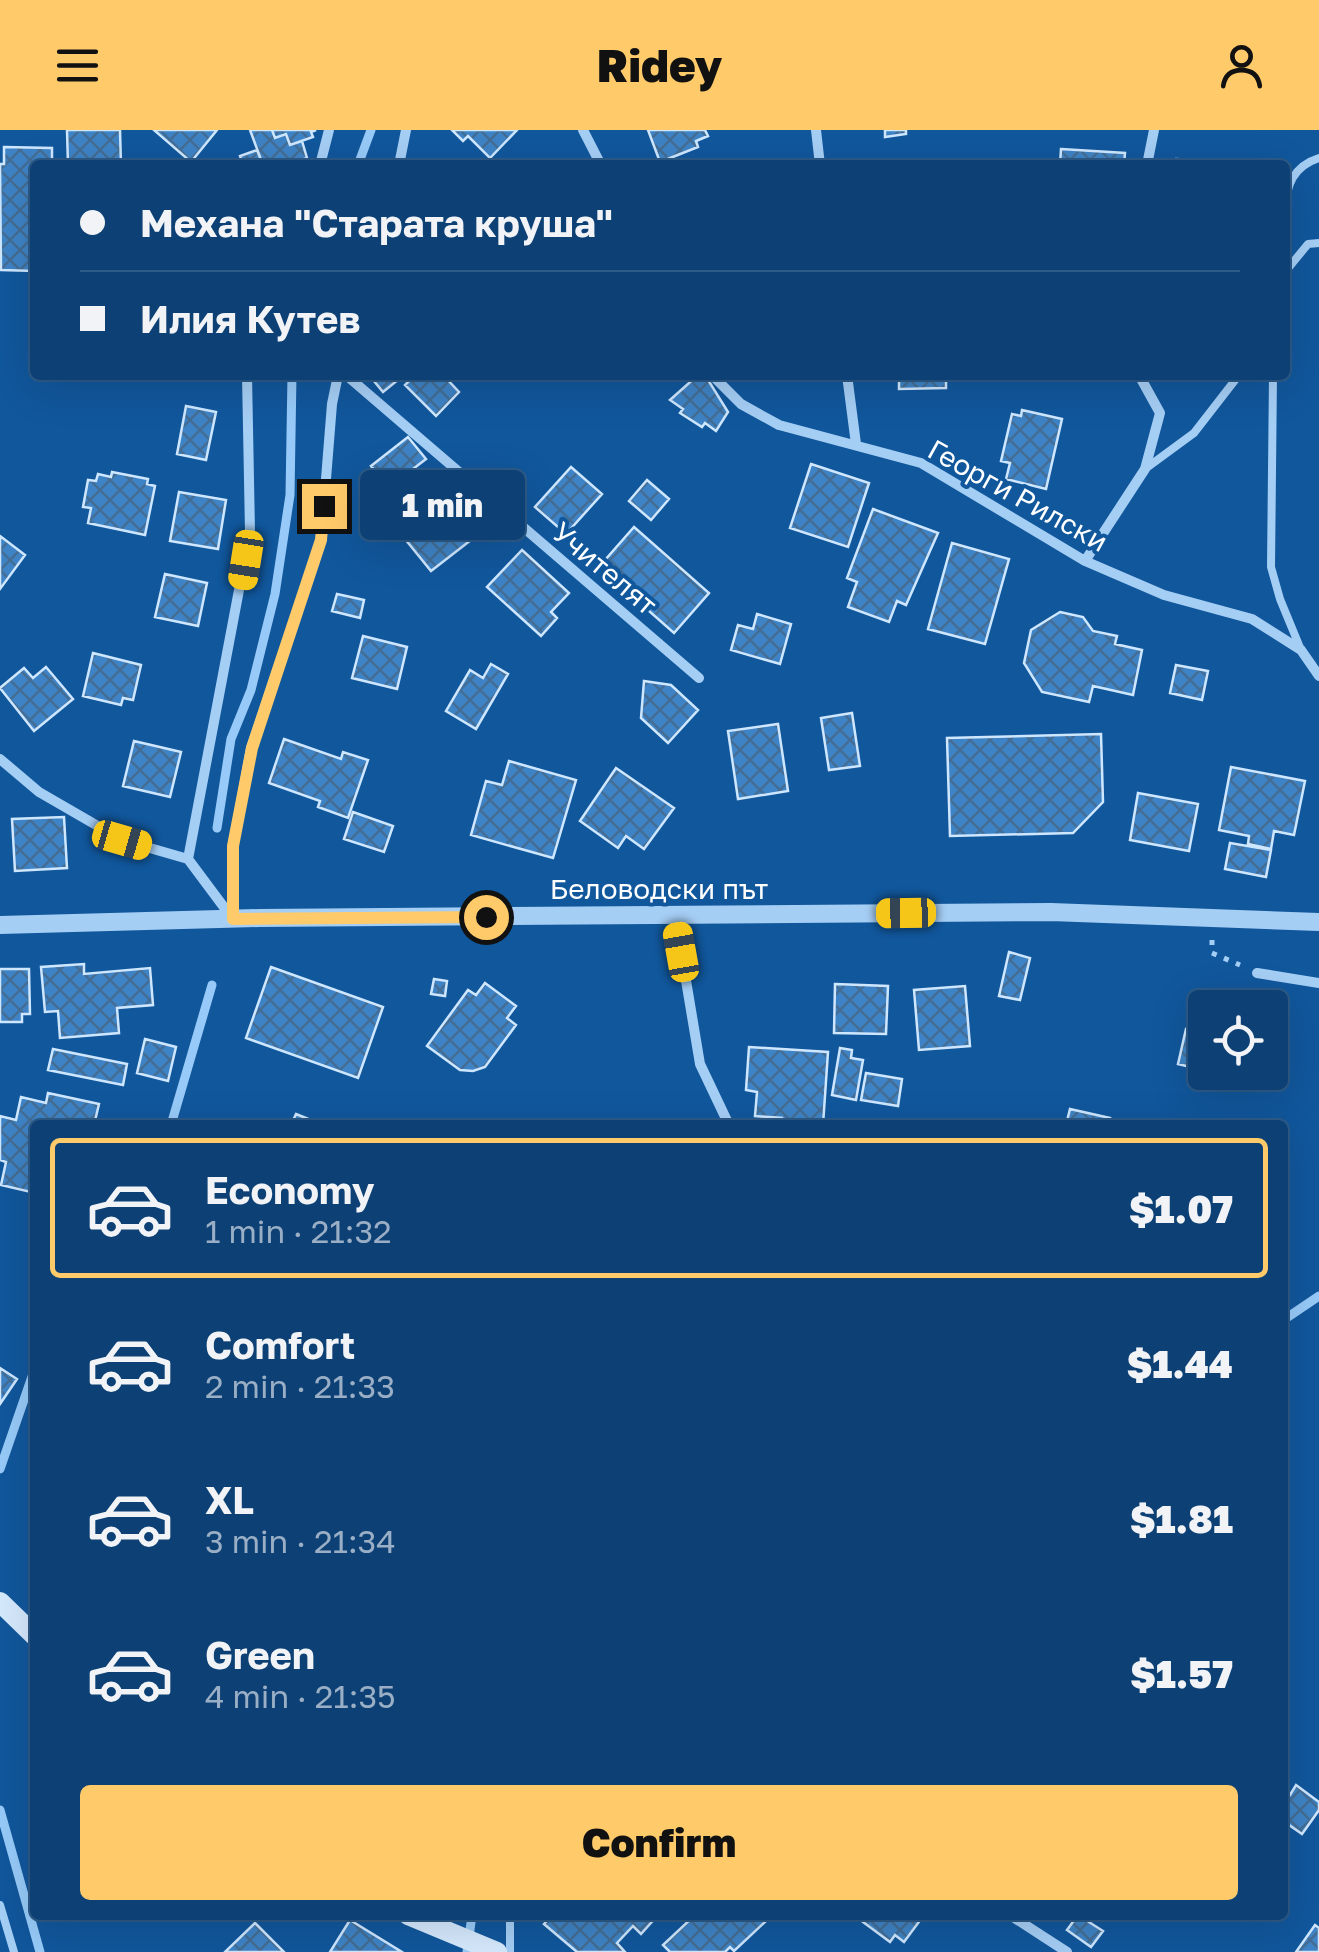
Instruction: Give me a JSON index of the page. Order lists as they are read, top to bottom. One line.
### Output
{"streets":{"street":["Георги Рилски","Учителят","Беловодски път"]},"page":{"header":"Ridey","banner":["Механа \"Старата круша\"","Илия Кутев"],"bubble":"1 min","list":[{"name":"Economy","note":"1 min · 21:32","value":"$1.07"},{"name":"Comfort","note":"2 min · 21:33","value":"$1.44"},{"name":"XL","note":"3 min · 21:34","value":"$1.81"},{"name":"Green","note":"4 min · 21:35","value":"$1.57"}],"buttons":"Confirm"}}
